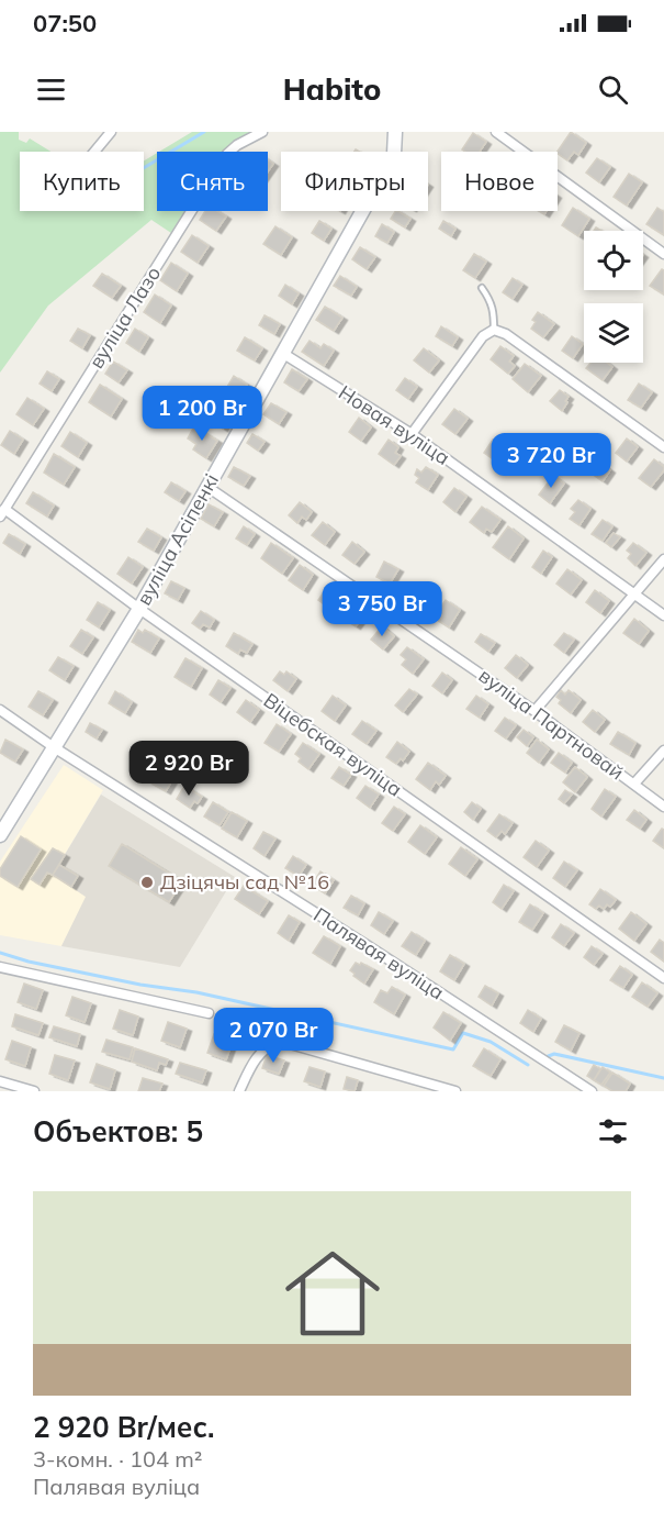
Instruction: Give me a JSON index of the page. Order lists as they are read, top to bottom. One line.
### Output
{"streets":{"street":["вуліца Лазо","Новая вуліца","вуліца Асіпенкі","вуліца Партновай","Віцебская вуліца","Палявая вуліца"]},"crossings":[["вуліца Лазо","Віцебская вуліца"],["Новая вуліца","вуліца Асіпенкі"],["вуліца Асіпенкі","вуліца Партновай"],["вуліца Асіпенкі","Віцебская вуліца"],["вуліца Асіпенкі","Палявая вуліца"]],"places":["Дзіцячы сад №16"],"page":{"status":"07:50","header":"Habito","chip":["Купить","Снять","Фильтры","Новое"],"price":["1 200 Br","3 720 Br","3 750 Br","2 920 Br","2 070 Br"],"heading":"Объектов: 5","list":[{"name":"2 920 Br/мес.","note":"3-комн. · 104 m² · Палявая вуліца"}]}}
